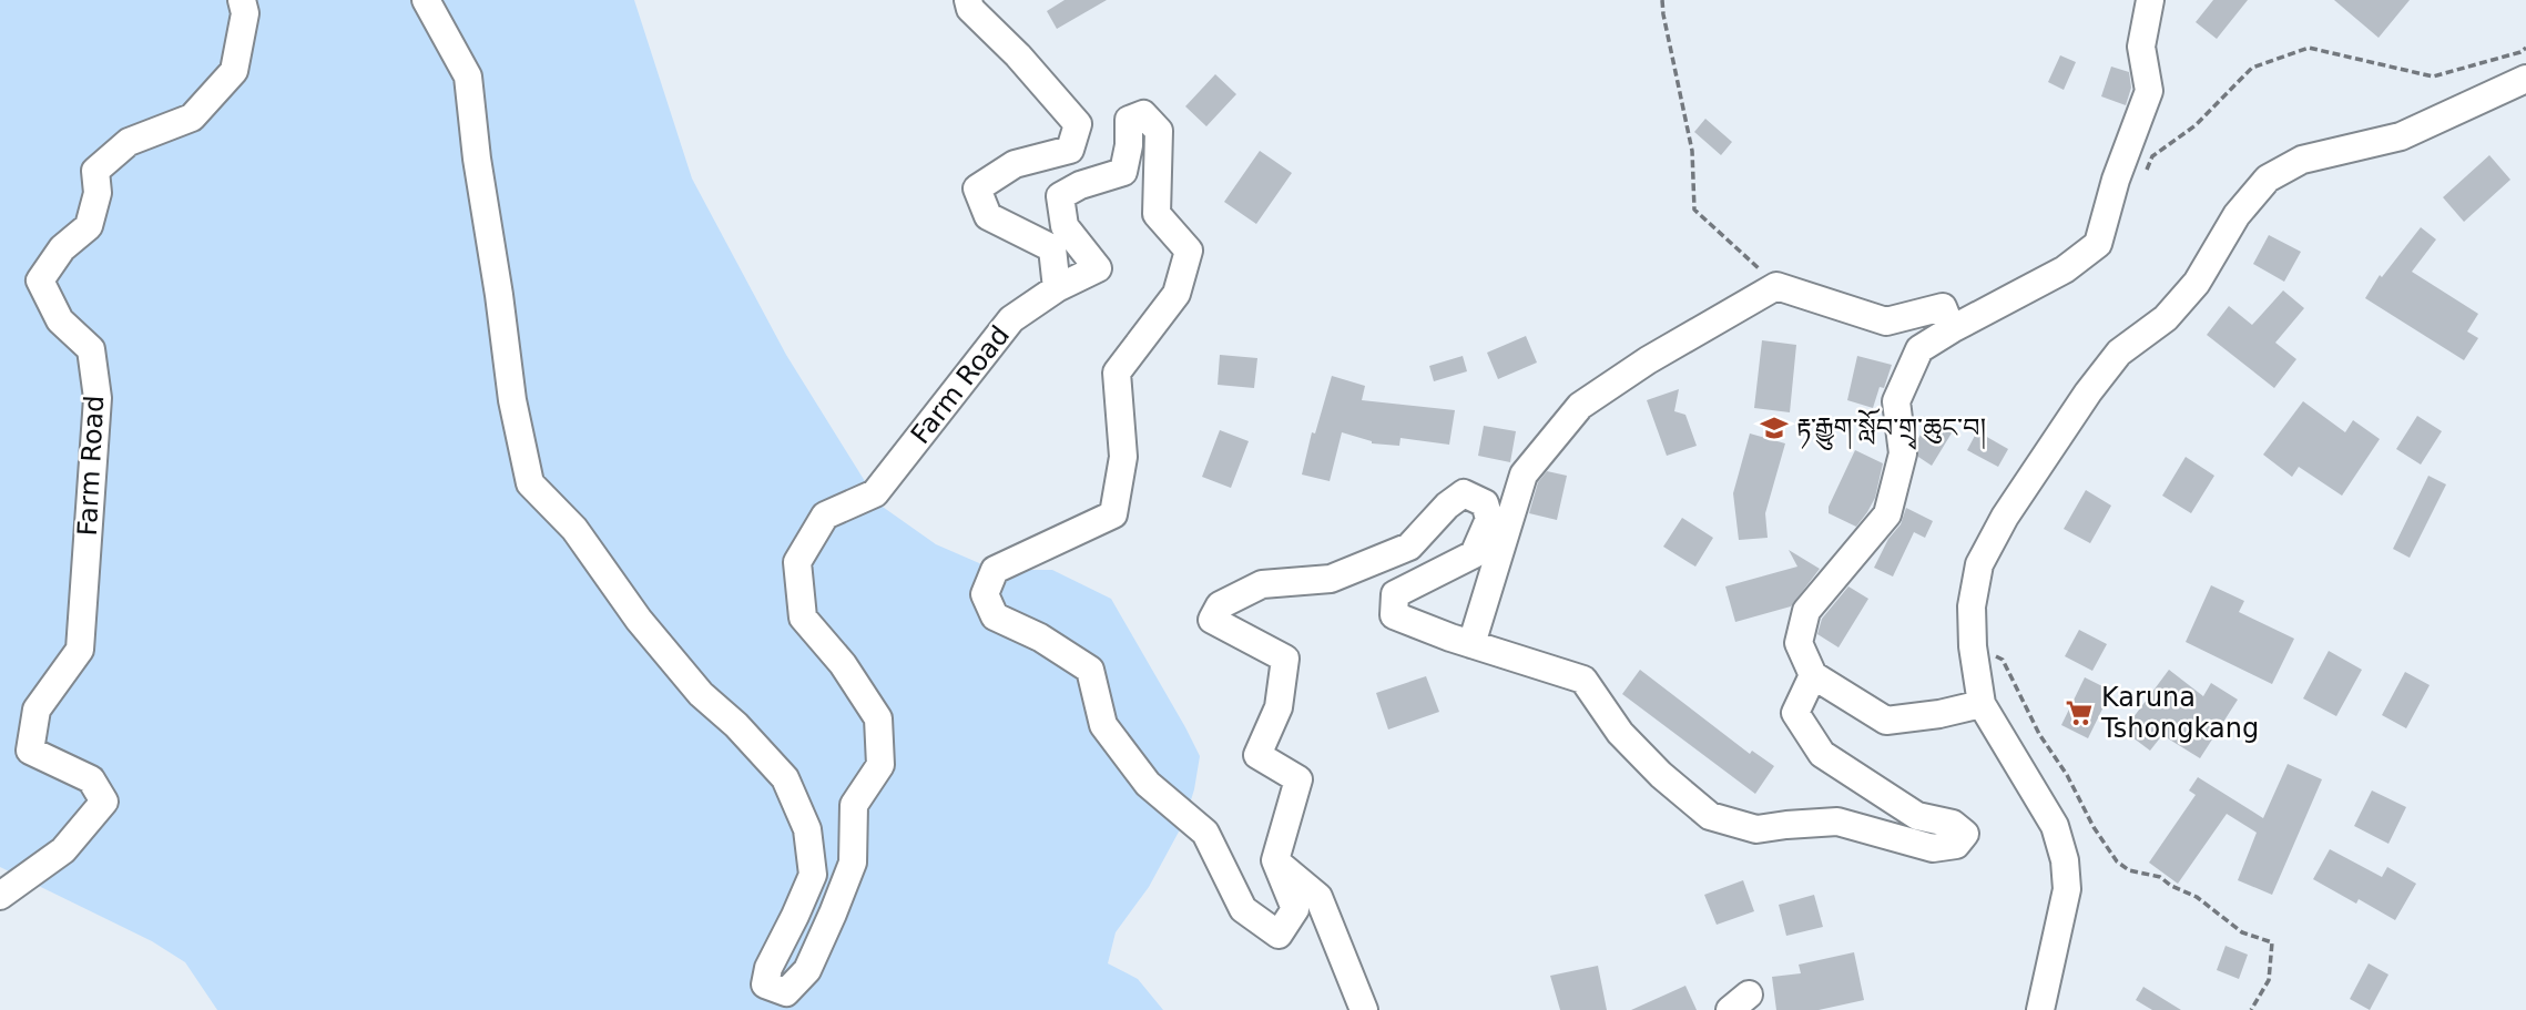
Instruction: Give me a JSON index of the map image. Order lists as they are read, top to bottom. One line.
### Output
{"streets":{"street":["Farm Road"]},"places":{"school or university":["རྟ་རྒྱུག་སློབ་གྲྭ་ཆུང་བ།"],"supermarket":["Karuna Tshongkang"]}}
